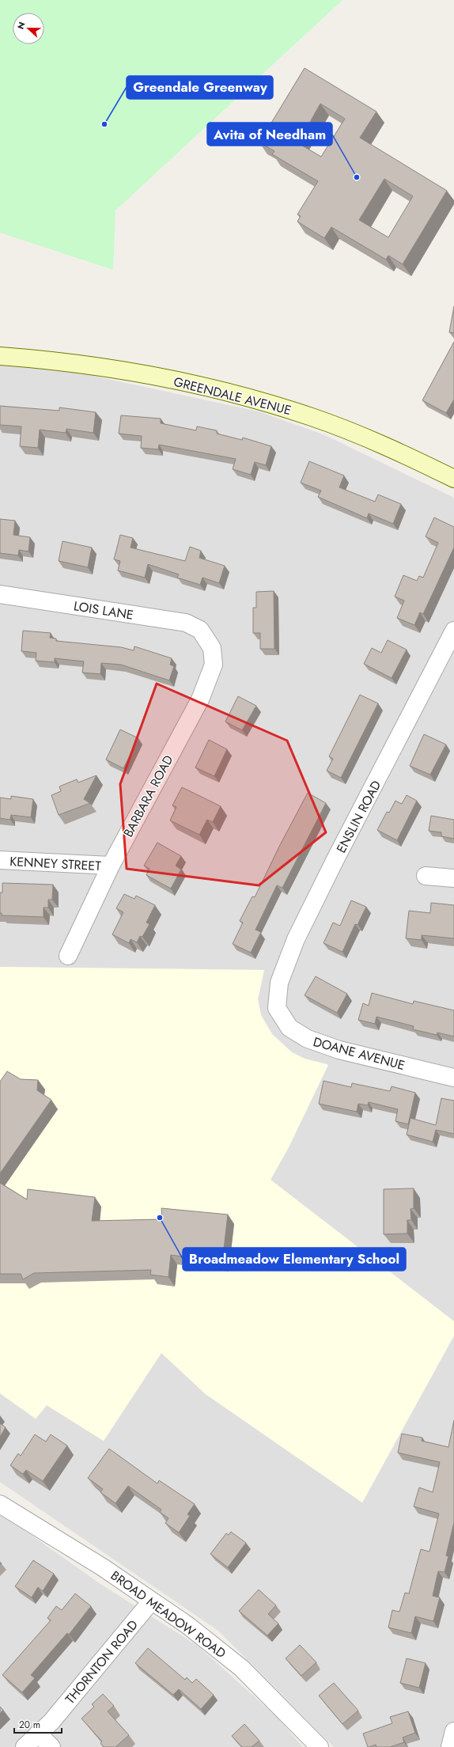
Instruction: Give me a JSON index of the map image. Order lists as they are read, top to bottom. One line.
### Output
{"streets":{"main road":["GREENDALE AVENUE"],"street":["LOIS LANE","BARBARA ROAD","ENSLIN ROAD","KENNEY STREET","DOANE AVENUE","BROAD MEADOW ROAD","THORNTON ROAD"]},"crossings":[["LOIS LANE","BARBARA ROAD"],["BARBARA ROAD","KENNEY STREET"],["ENSLIN ROAD","DOANE AVENUE"],["BROAD MEADOW ROAD","THORNTON ROAD"]],"places":["Greendale Greenway","Avita of Needham","Broadmeadow Elementary School"],"scale_bar":"20 m","north":"left"}
